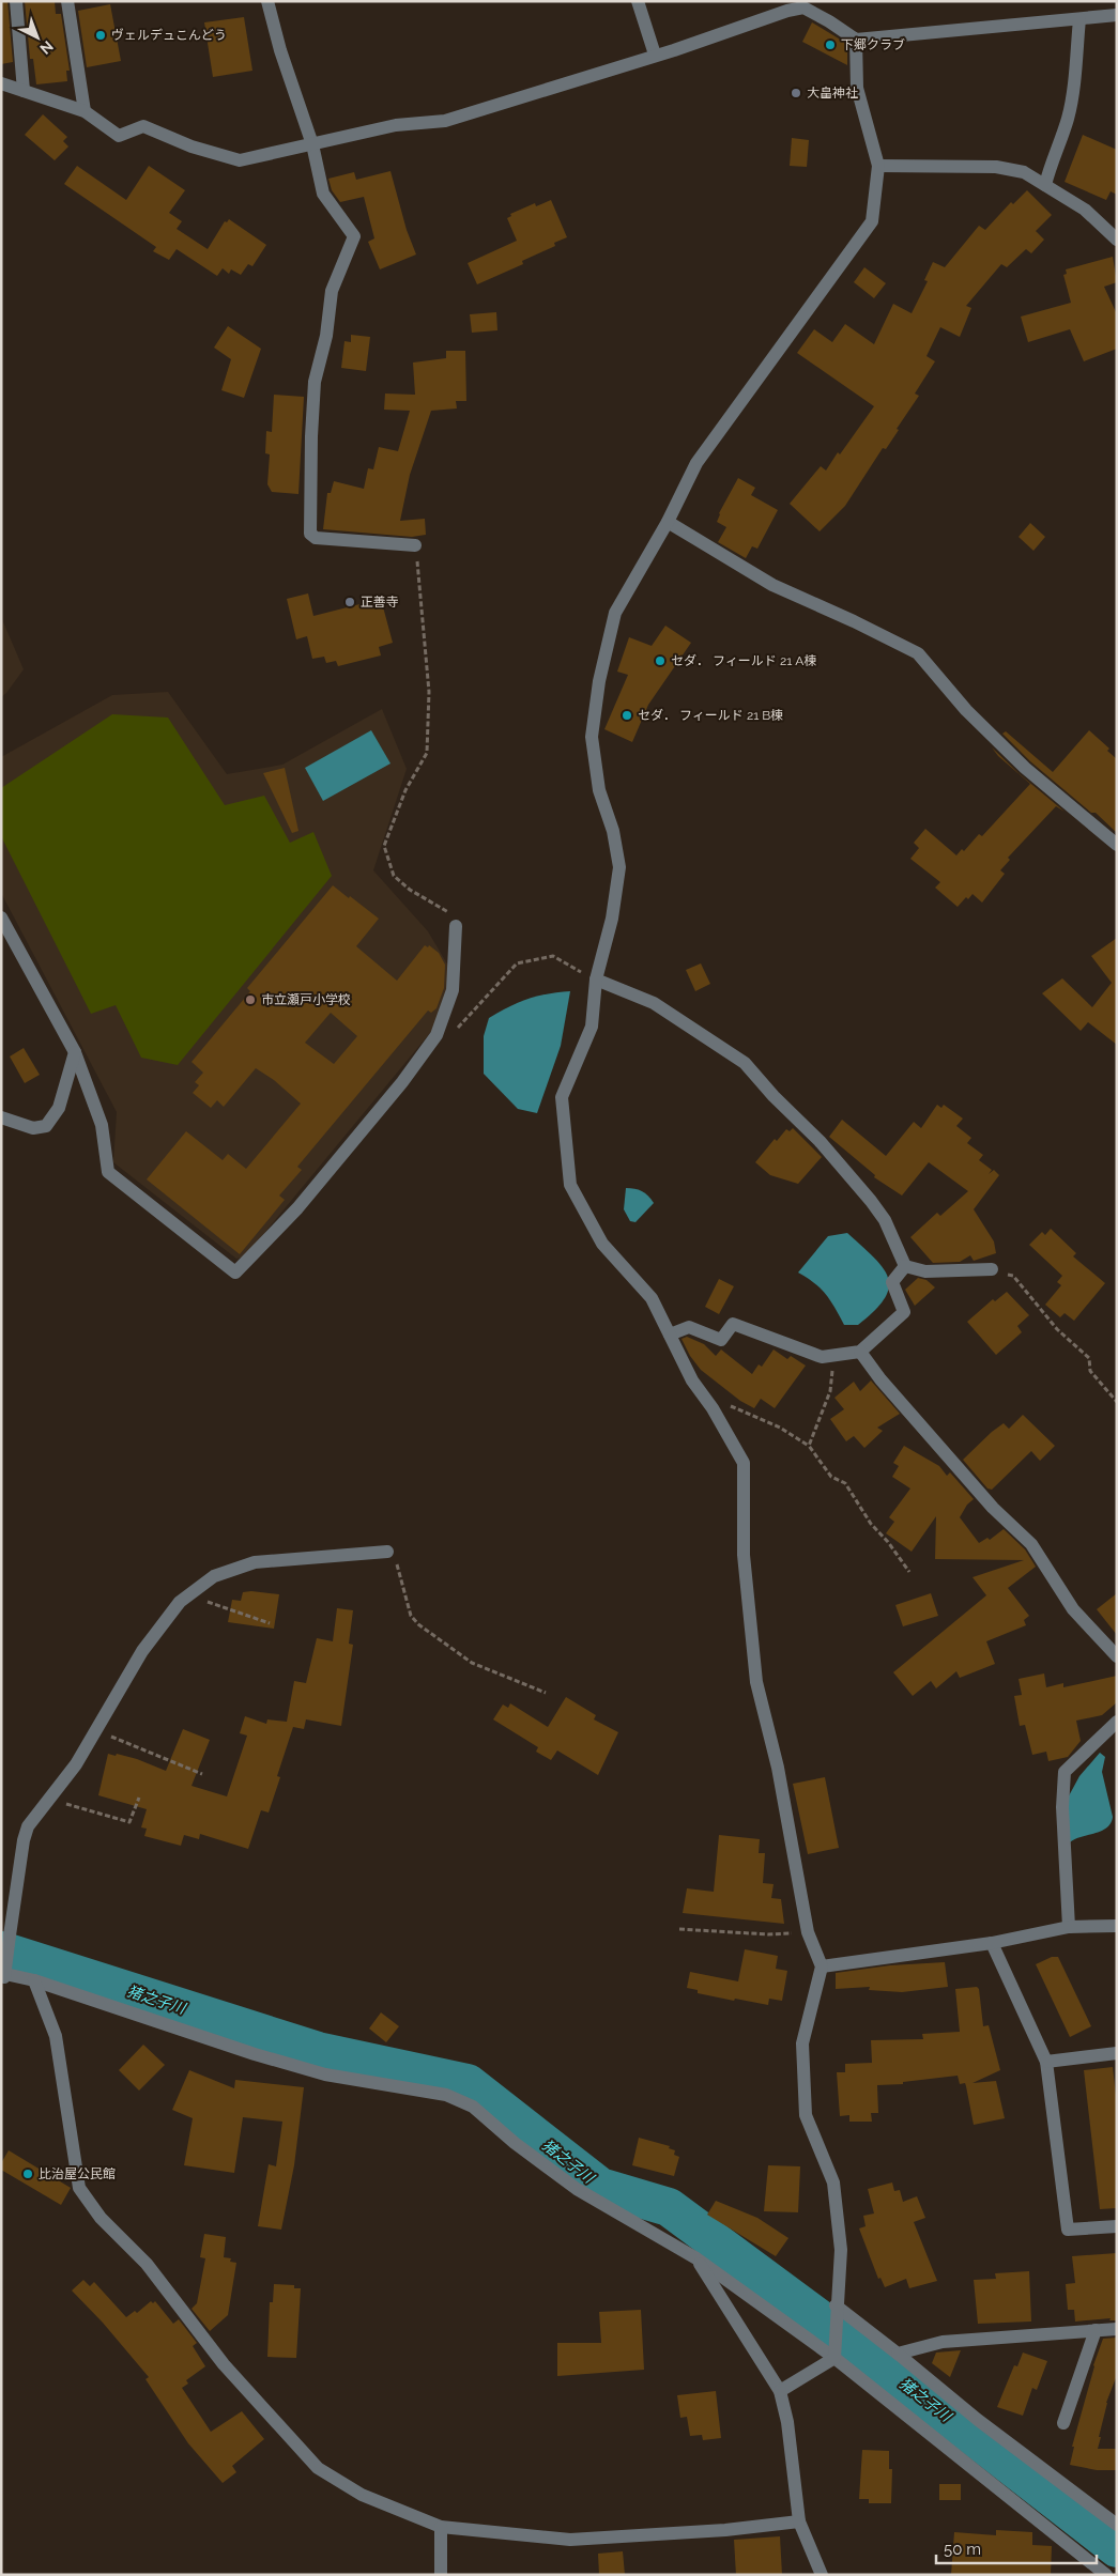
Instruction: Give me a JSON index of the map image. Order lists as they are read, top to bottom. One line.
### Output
{"water":["猪之子川"],"places":["ヴェルデュこんどう","下郷クラブ","大畠神社","正善寺","セダ． フィールド 21 A棟","セダ． フィールド 21 B棟","市立瀬戸小学校","比治屋公民館"],"scale_bar":"50 m","north":"bottom right"}
